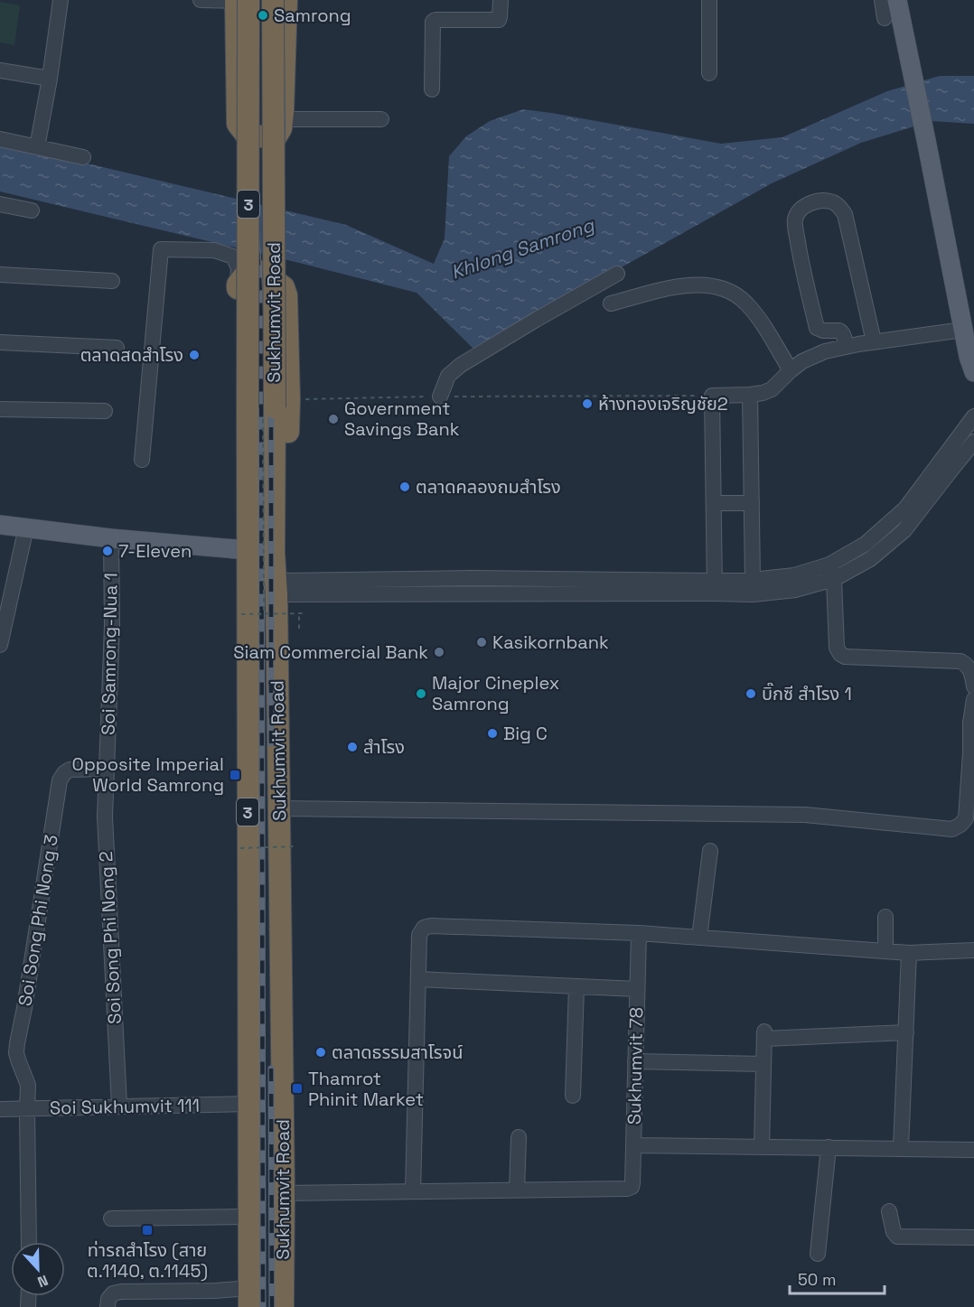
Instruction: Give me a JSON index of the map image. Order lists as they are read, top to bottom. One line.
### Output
{"streets":{"highway":["3","Sukhumvit Road"],"street":["Soi Samrong-Nua 1","Soi Song Phi Nong 3","Soi Song Phi Nong 2","Sukhumvit 78","Soi Sukhumvit 111"]},"crossings":[["Sukhumvit Road","Sukhumvit 78"],["Sukhumvit Road","Soi Sukhumvit 111"],["Soi Samrong-Nua 1","Soi Song Phi Nong 3"],["Soi Samrong-Nua 1","Soi Song Phi Nong 2"],["Soi Song Phi Nong 3","Soi Song Phi Nong 2"],["Soi Song Phi Nong 3","Soi Sukhumvit 111"],["Soi Song Phi Nong 2","Soi Sukhumvit 111"]],"water":["Khlong Samrong"],"places":{"other":["Samrong","ตลาดสดสำโรง","ห้างทองเจริญชัย2","Government Savings Bank","ตลาดคลองถมสำโรง","7-Eleven","Kasikornbank","Siam Commercial Bank","Major Cineplex Samrong","บิ๊กซี สำโรง 1","Big C","สำโรง","ตลาดธรรมสาโรจน์"],"transit":["Opposite Imperial World Samrong","Thamrot Phinit Market","ท่ารถสำโรง (สาย ต.1140, ต.1145)"]},"scale_bar":"50 m","north":"bottom"}
